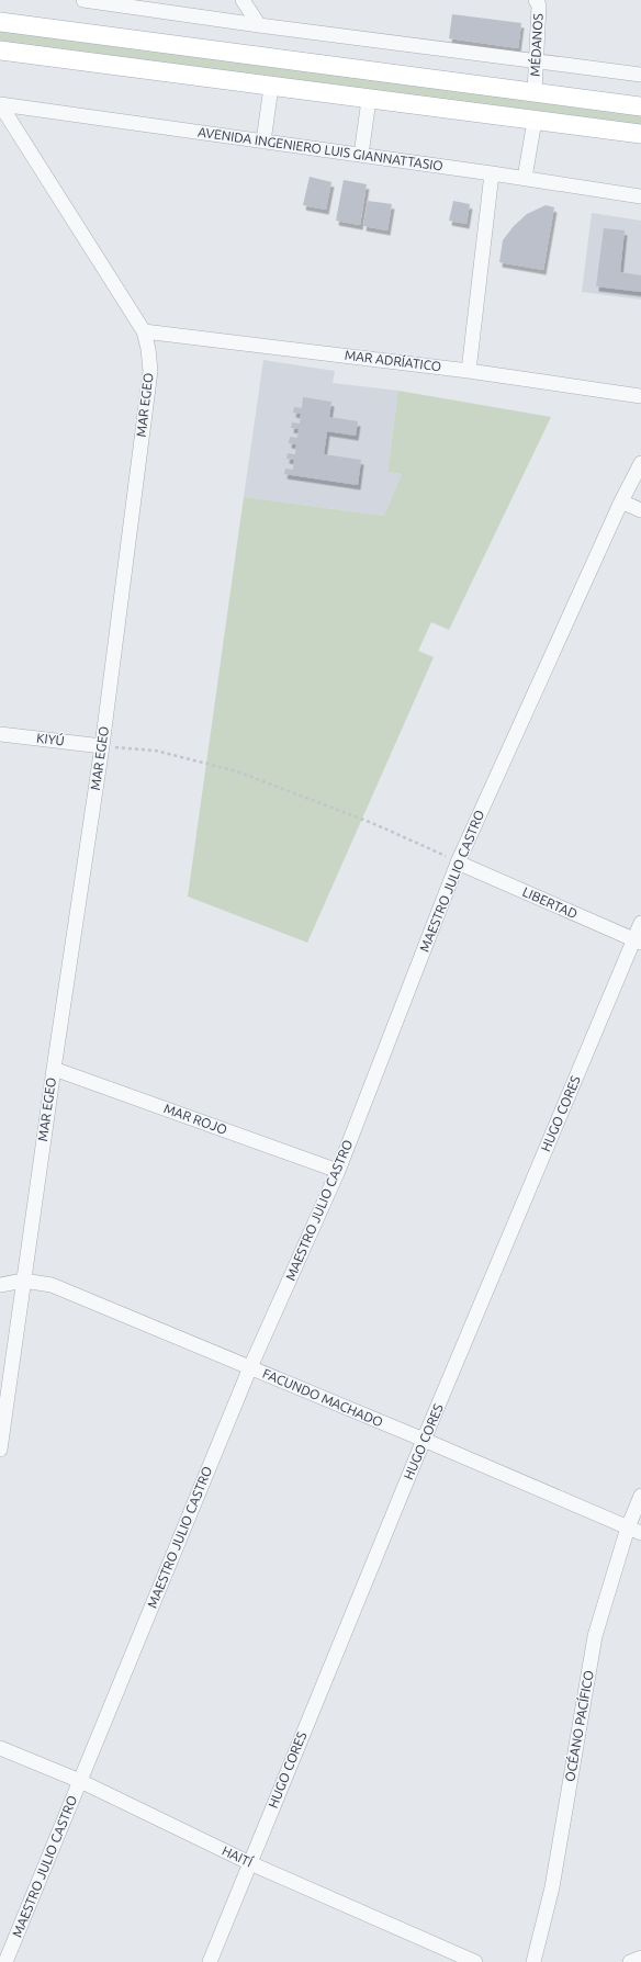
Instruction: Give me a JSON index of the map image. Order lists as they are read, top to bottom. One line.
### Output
{"streets":{"street":["MÉDANOS","AVENIDA INGENIERO LUIS GIANNATTASIO","MAR ADRÍATICO","MAR EGEO","KIYÚ","MAESTRO JULIO CASTRO","LIBERTAD","HUGO CORES","MAR ROJO","FACUNDO MACHADO","OCÉANO PACÍFICO","HAITÍ"]},"crossings":[["AVENIDA INGENIERO LUIS GIANNATTASIO","MAR EGEO"],["MAR ADRÍATICO","MAR EGEO"],["MAR EGEO","KIYÚ"],["MAR EGEO","MAR ROJO"],["MAR EGEO","FACUNDO MACHADO"],["MAESTRO JULIO CASTRO","LIBERTAD"],["MAESTRO JULIO CASTRO","MAR ROJO"],["MAESTRO JULIO CASTRO","FACUNDO MACHADO"],["MAESTRO JULIO CASTRO","HAITÍ"],["LIBERTAD","HUGO CORES"],["HUGO CORES","FACUNDO MACHADO"],["HUGO CORES","HAITÍ"],["FACUNDO MACHADO","OCÉANO PACÍFICO"]]}
